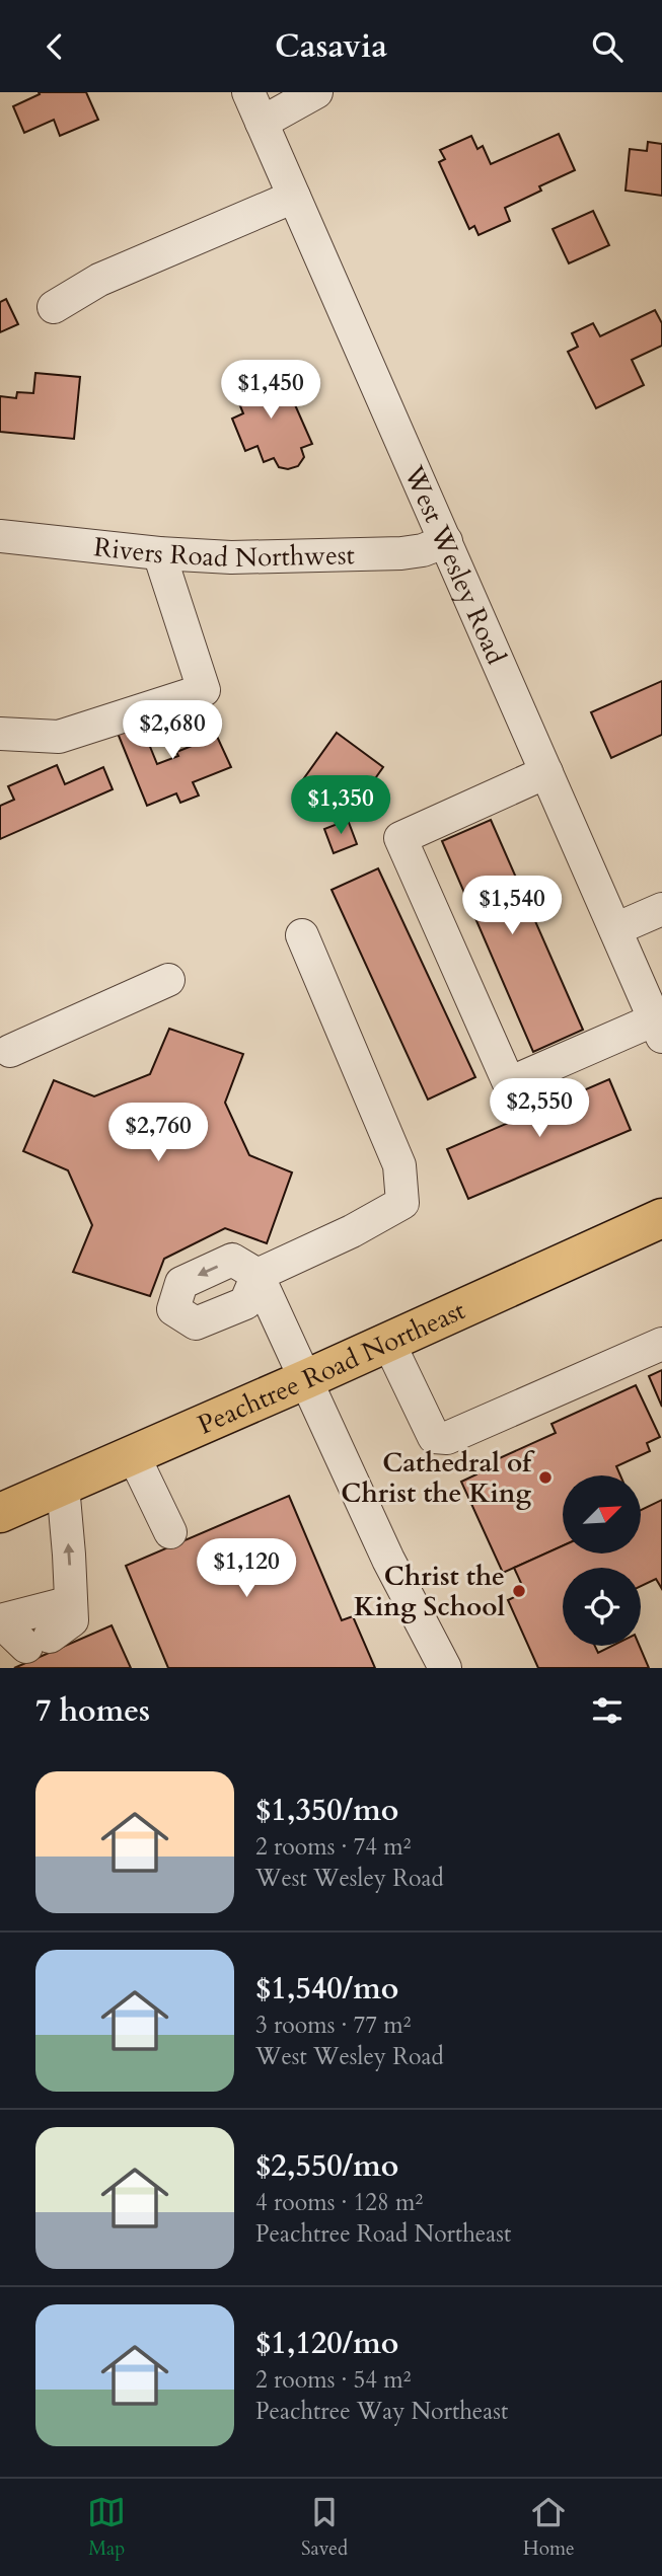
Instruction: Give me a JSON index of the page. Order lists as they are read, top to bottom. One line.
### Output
{"streets":{"highway":["Peachtree Road Northeast"],"street":["Rivers Road Northwest","West Wesley Road"]},"crossings":[["Rivers Road Northwest","West Wesley Road"]],"places":["Cathedral of Christ the King","Christ the King School"],"north":"top right","page":{"header":"Casavia","price":["$1,450","$2,680","$1,350","$1,540","$2,550","$2,760","$1,120"],"heading":"7 homes","list":[{"name":"$1,350/mo","note":"2 rooms · 74 m² · West Wesley Road"},{"name":"$1,540/mo","note":"3 rooms · 77 m² · West Wesley Road"},{"name":"$2,550/mo","note":"4 rooms · 128 m² · Peachtree Road Northeast"},{"name":"$1,120/mo","note":"2 rooms · 54 m² · Peachtree Way Northeast"}],"tabs":["Map","Saved","Home"]}}
